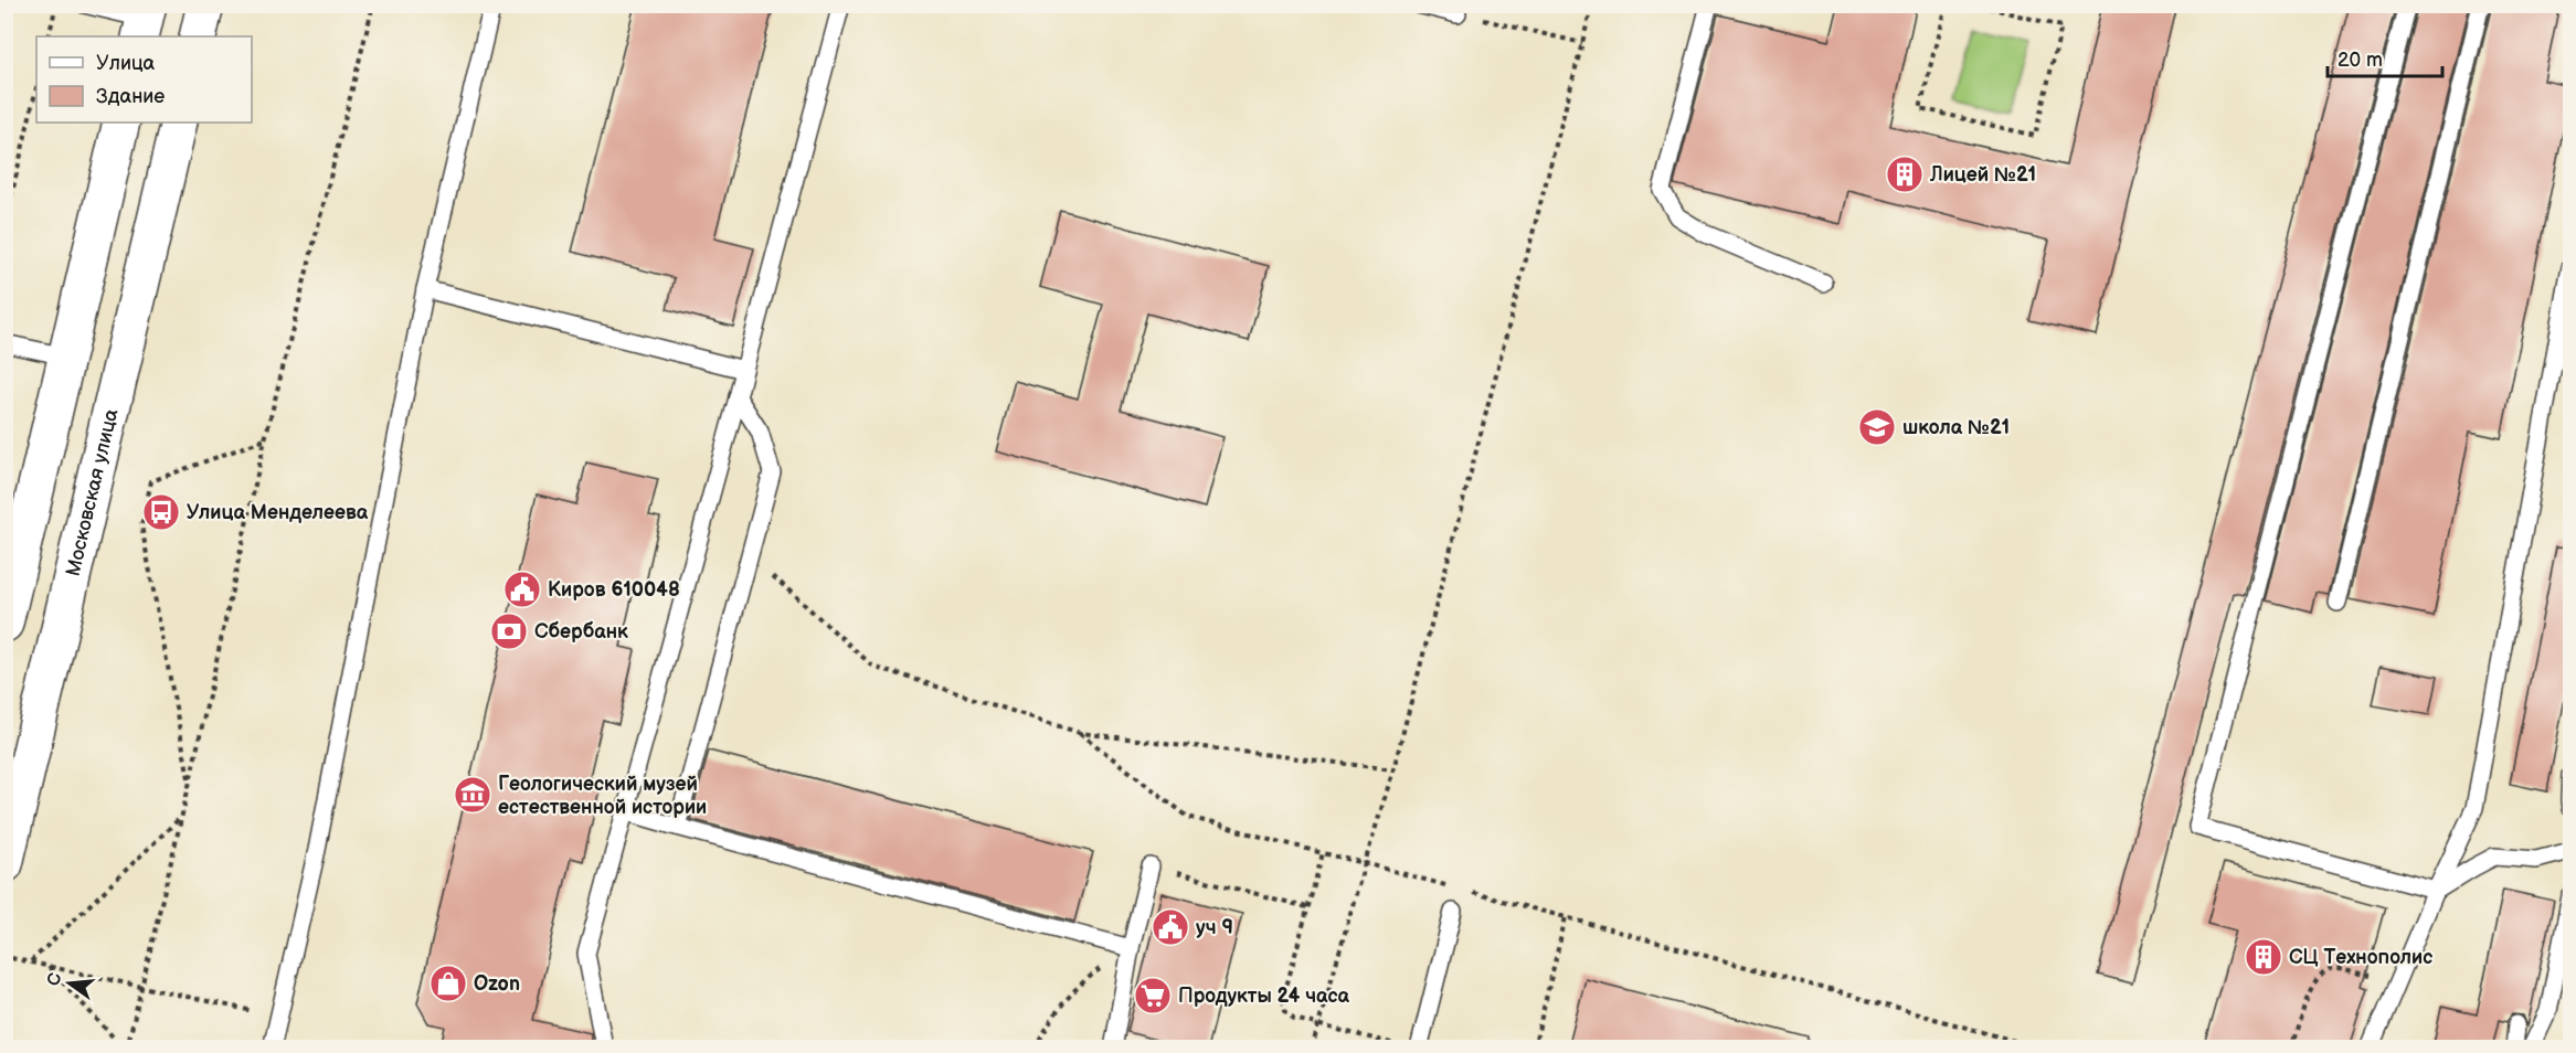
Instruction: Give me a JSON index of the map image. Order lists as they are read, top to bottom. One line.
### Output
{"streets":{"main road":["Московская улица"]},"places":{"building":["Лицей №21","СЦ Технополис"],"school or university":["школа №21"],"bus stop":["Улица Менделеева"],"public building":["Киров 610048","уч 9"],"bank":["Сбербанк"],"museum":["Геологический музей естественной истории"],"shop":["Ozon"],"supermarket":["Продукты 24 часа"]},"legend":["Улица","Здание"],"scale_bar":"20 m","north":"left"}
